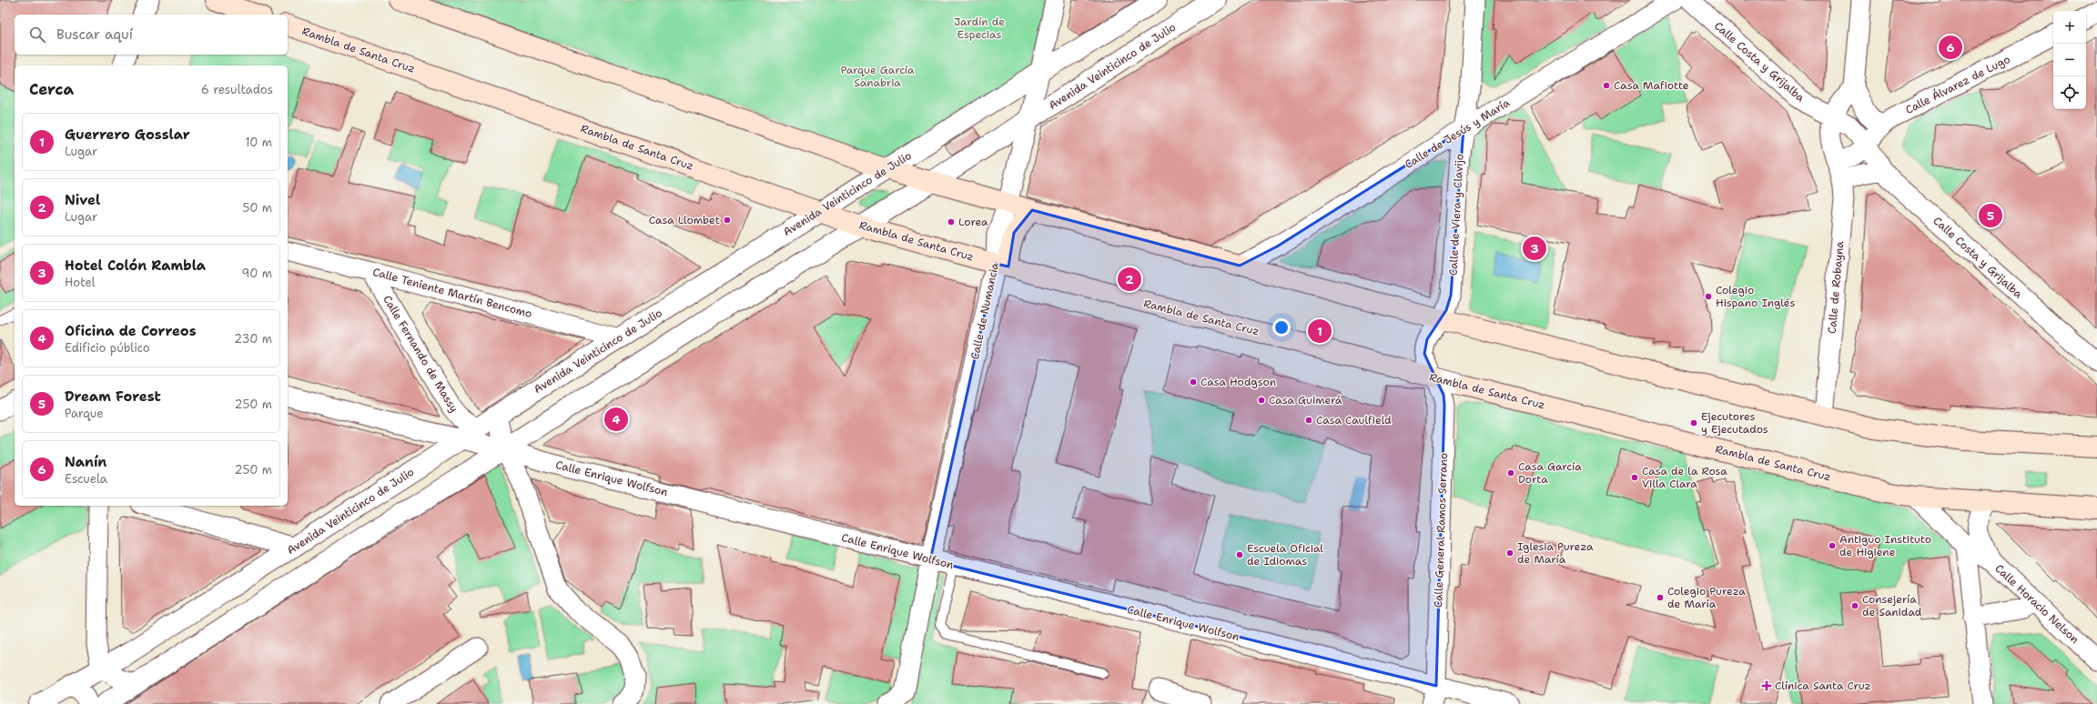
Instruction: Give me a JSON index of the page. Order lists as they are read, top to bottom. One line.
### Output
{"streets":{"main road":["Rambla de Santa Cruz"],"street":["Calle Costa y Grijalba","Avenida Veinticinco de Julio","Calle Álvarez de Lugo","Calle de Jesús y María","Calle de Viera y Clavijo","Calle de Robayna","Calle Teniente Martín Bencomo","Calle de Numancia","Calle Fernando de Massy","Calle Enrique Wolfson","Calle General Ramos Serrano","Calle Horacio Nelson"]},"crossings":[["Rambla de Santa Cruz","Avenida Veinticinco de Julio"],["Rambla de Santa Cruz","Calle de Viera y Clavijo"],["Rambla de Santa Cruz","Calle de Numancia"],["Rambla de Santa Cruz","Calle General Ramos Serrano"],["Calle Costa y Grijalba","Calle Álvarez de Lugo"],["Calle Costa y Grijalba","Calle de Robayna"],["Avenida Veinticinco de Julio","Calle Teniente Martín Bencomo"],["Avenida Veinticinco de Julio","Calle de Numancia"],["Avenida Veinticinco de Julio","Calle Fernando de Massy"],["Avenida Veinticinco de Julio","Calle Enrique Wolfson"],["Calle Álvarez de Lugo","Calle de Robayna"],["Calle de Jesús y María","Calle de Viera y Clavijo"],["Calle de Viera y Clavijo","Calle General Ramos Serrano"],["Calle Teniente Martín Bencomo","Calle Fernando de Massy"],["Calle de Numancia","Calle Enrique Wolfson"],["Calle Fernando de Massy","Calle Enrique Wolfson"],["Calle Enrique Wolfson","Calle General Ramos Serrano"]],"parks":["Jardín de Especias","Parque García Sanabria"],"places":{"other":["Casa Mafiotte","Casa Llombet","Lorea","Colegio Hispano Inglés","Casa Hodgson","Casa Guimerá","Casa Caulfield","Ejecutores y Ejecutados","Casa García Dorta","Casa de la Rosa Villa Clara","Antiguo Instituto de Higiene","Iglesia Pureza de María","Escuela Oficial de Idiomas","Colegio Pureza de María","Consejería de Sanidad"],"health":["Clínica Santa Cruz"]},"page":{"map_buttons":["+","−"],"search":"Buscar aquí","pins":["6","5","3","2","1","4"],"heading":["Cerca","6 resultados"],"list":[{"mark":"1","name":"Guerrero Gosslar","note":"Lugar","value":"10 m"},{"mark":"2","name":"Nivel","note":"Lugar","value":"50 m"},{"mark":"3","name":"Hotel Colón Rambla","note":"Hotel","value":"90 m"},{"mark":"4","name":"Oficina de Correos","note":"Edificio público","value":"230 m"},{"mark":"5","name":"Dream Forest","note":"Parque","value":"250 m"},{"mark":"6","name":"Nanín","note":"Escuela","value":"250 m"}]}}
